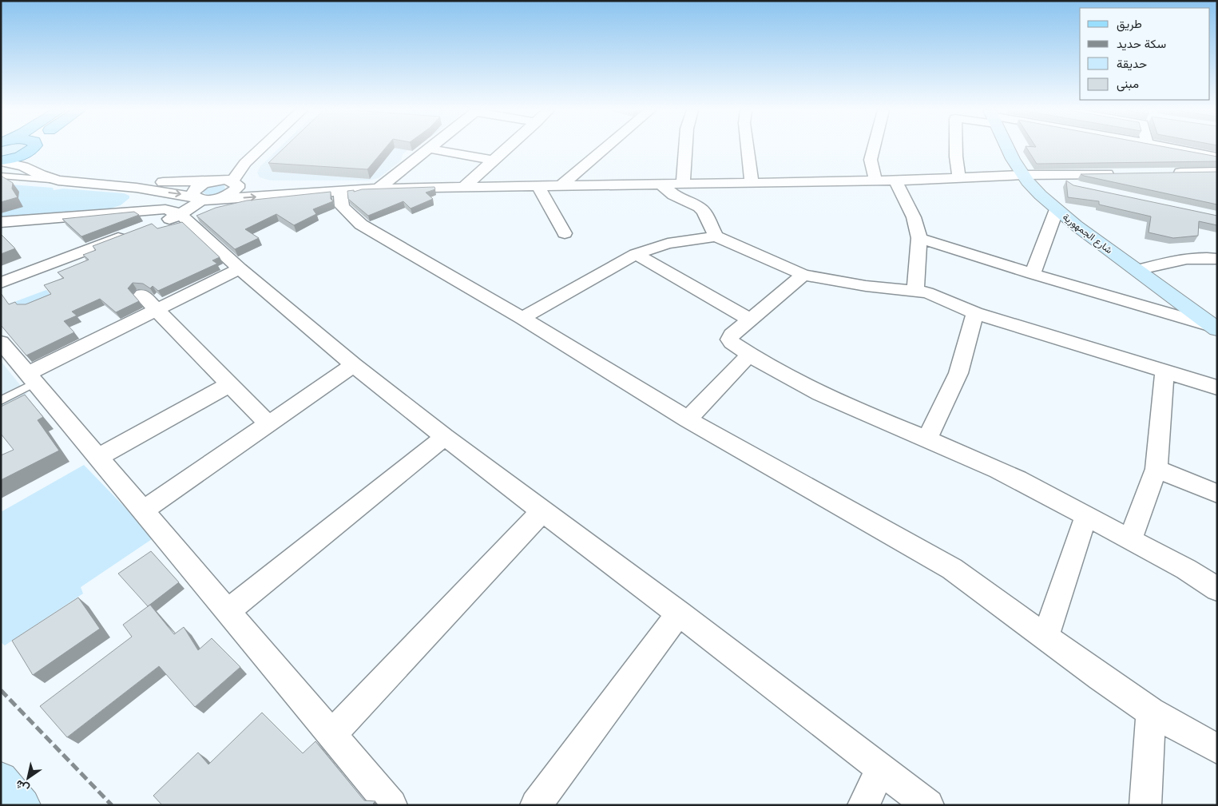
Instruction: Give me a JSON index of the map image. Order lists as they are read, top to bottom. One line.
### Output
{"streets":{"main road":["شارع الجمهورية"]},"legend":["طريق","سكة حديد","حديقة","مبنى"],"north":"bottom left"}
